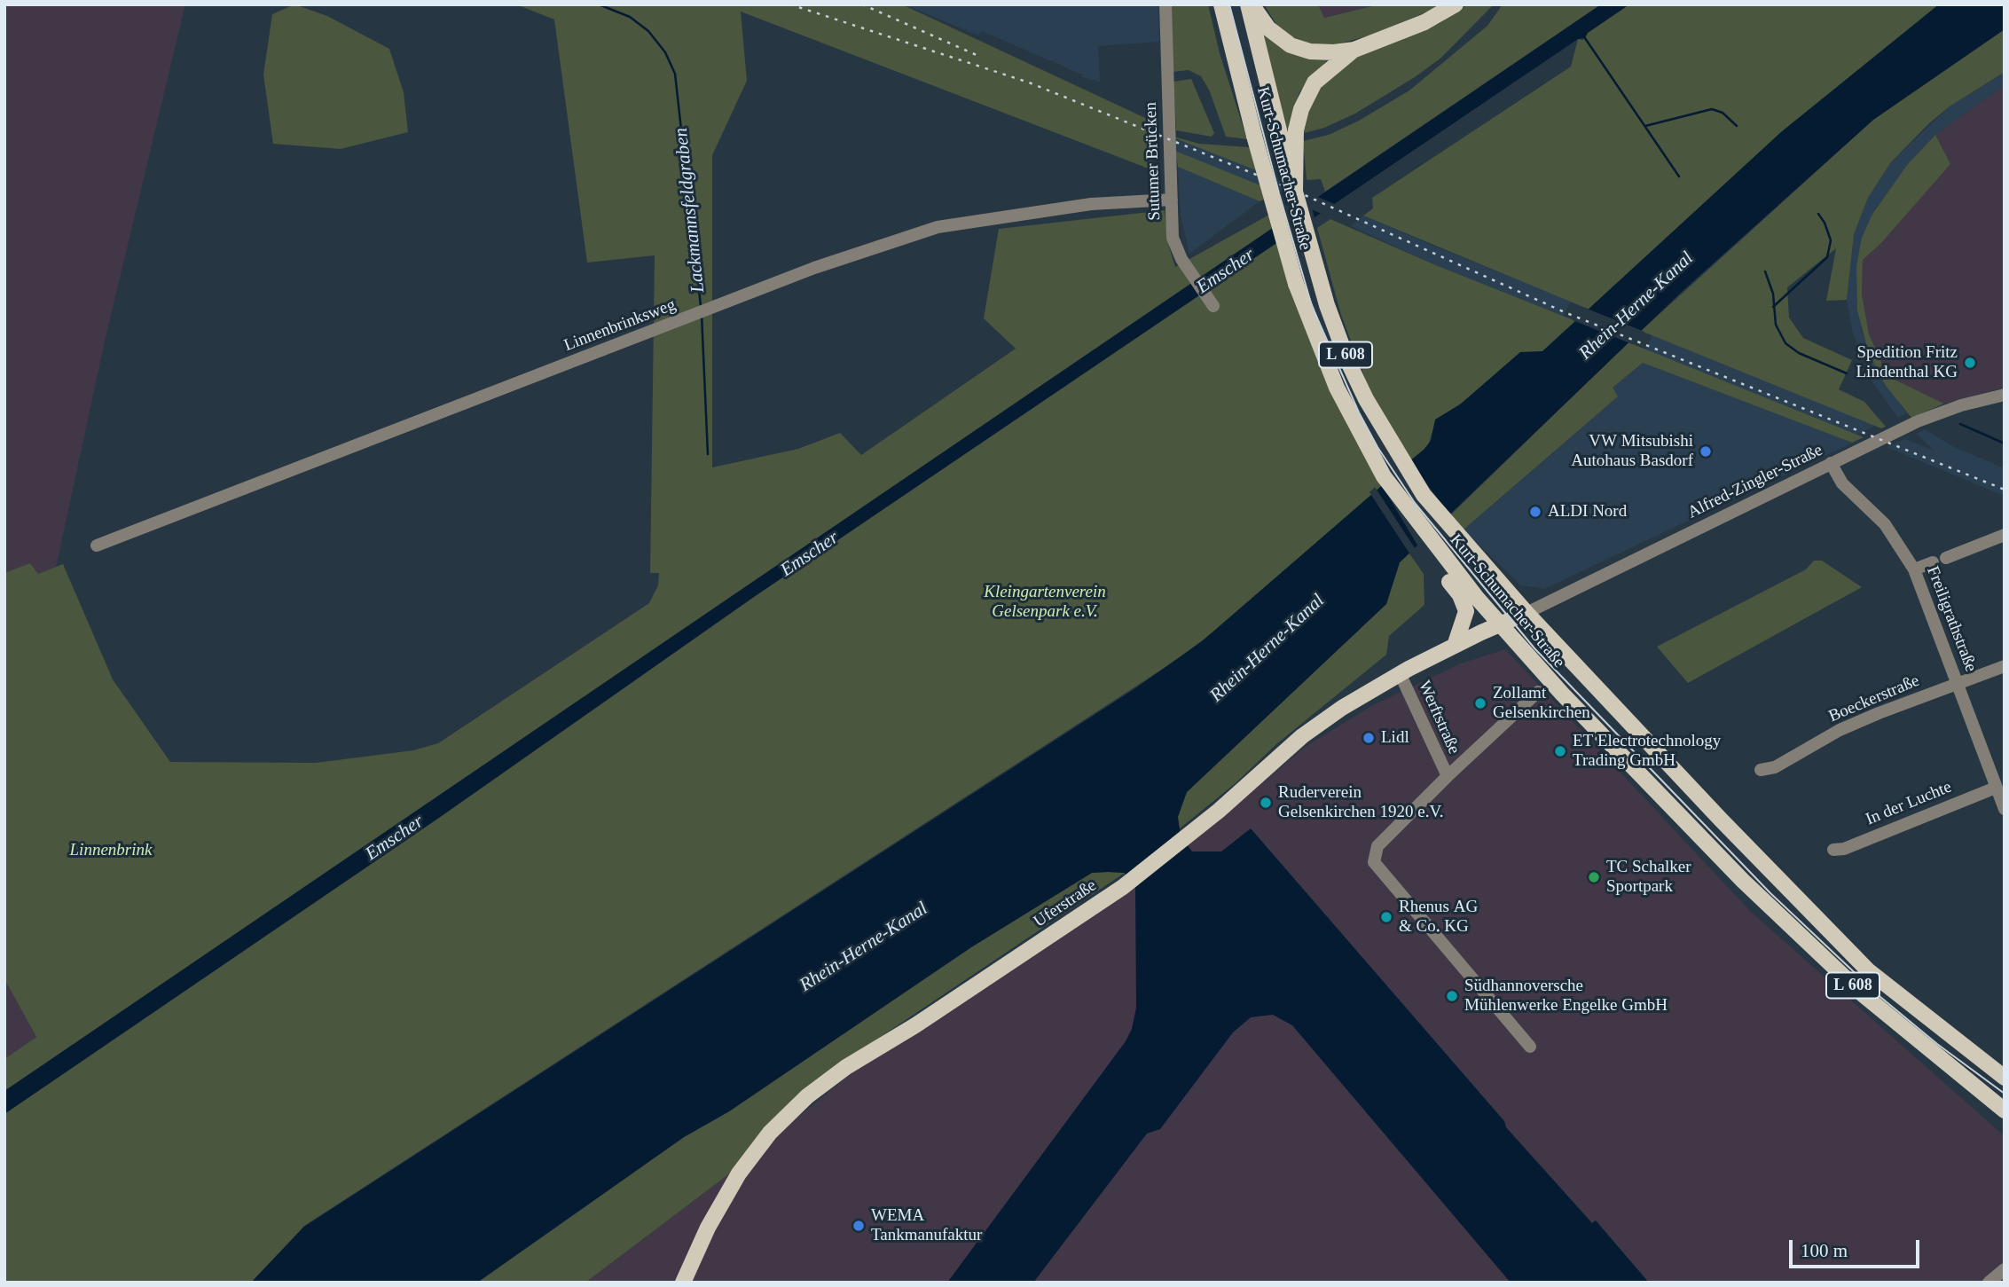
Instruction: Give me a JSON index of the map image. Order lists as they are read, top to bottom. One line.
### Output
{"streets":{"main road":["Kurt-Schumacher-Straße","L 608","Uferstraße"],"street":["Sutumer Brücken","Linnenbrinksweg","Alfred-Zingler-Straße","Freiligrathstraße","Boeckerstraße","Werftstraße","In der Luchte"]},"crossings":[["Sutumer Brücken","Linnenbrinksweg"],["Kurt-Schumacher-Straße","L 608"],["Kurt-Schumacher-Straße","Alfred-Zingler-Straße"],["Kurt-Schumacher-Straße","Uferstraße"],["Alfred-Zingler-Straße","Freiligrathstraße"],["Alfred-Zingler-Straße","Uferstraße"],["Freiligrathstraße","Boeckerstraße"],["Freiligrathstraße","In der Luchte"],["Werftstraße","Uferstraße"]],"water":["Lackmannsfeldgraben","Emscher","Rhein-Herne-Kanal"],"parks":["Kleingartenverein Gelsenpark e.V.","Linnenbrink"],"places":["Spedition Fritz Lindenthal KG","VW Mitsubishi Autohaus Basdorf","ALDI Nord","Zollamt Gelsenkirchen","Lidl","ET Electrotechnology Trading GmbH","Ruderverein Gelsenkirchen 1920 e.V.","TC Schalker Sportpark","Rhenus AG & Co. KG","Südhannoversche Mühlenwerke Engelke GmbH","WEMA Tankmanufaktur"],"scale_bar":"100 m"}
